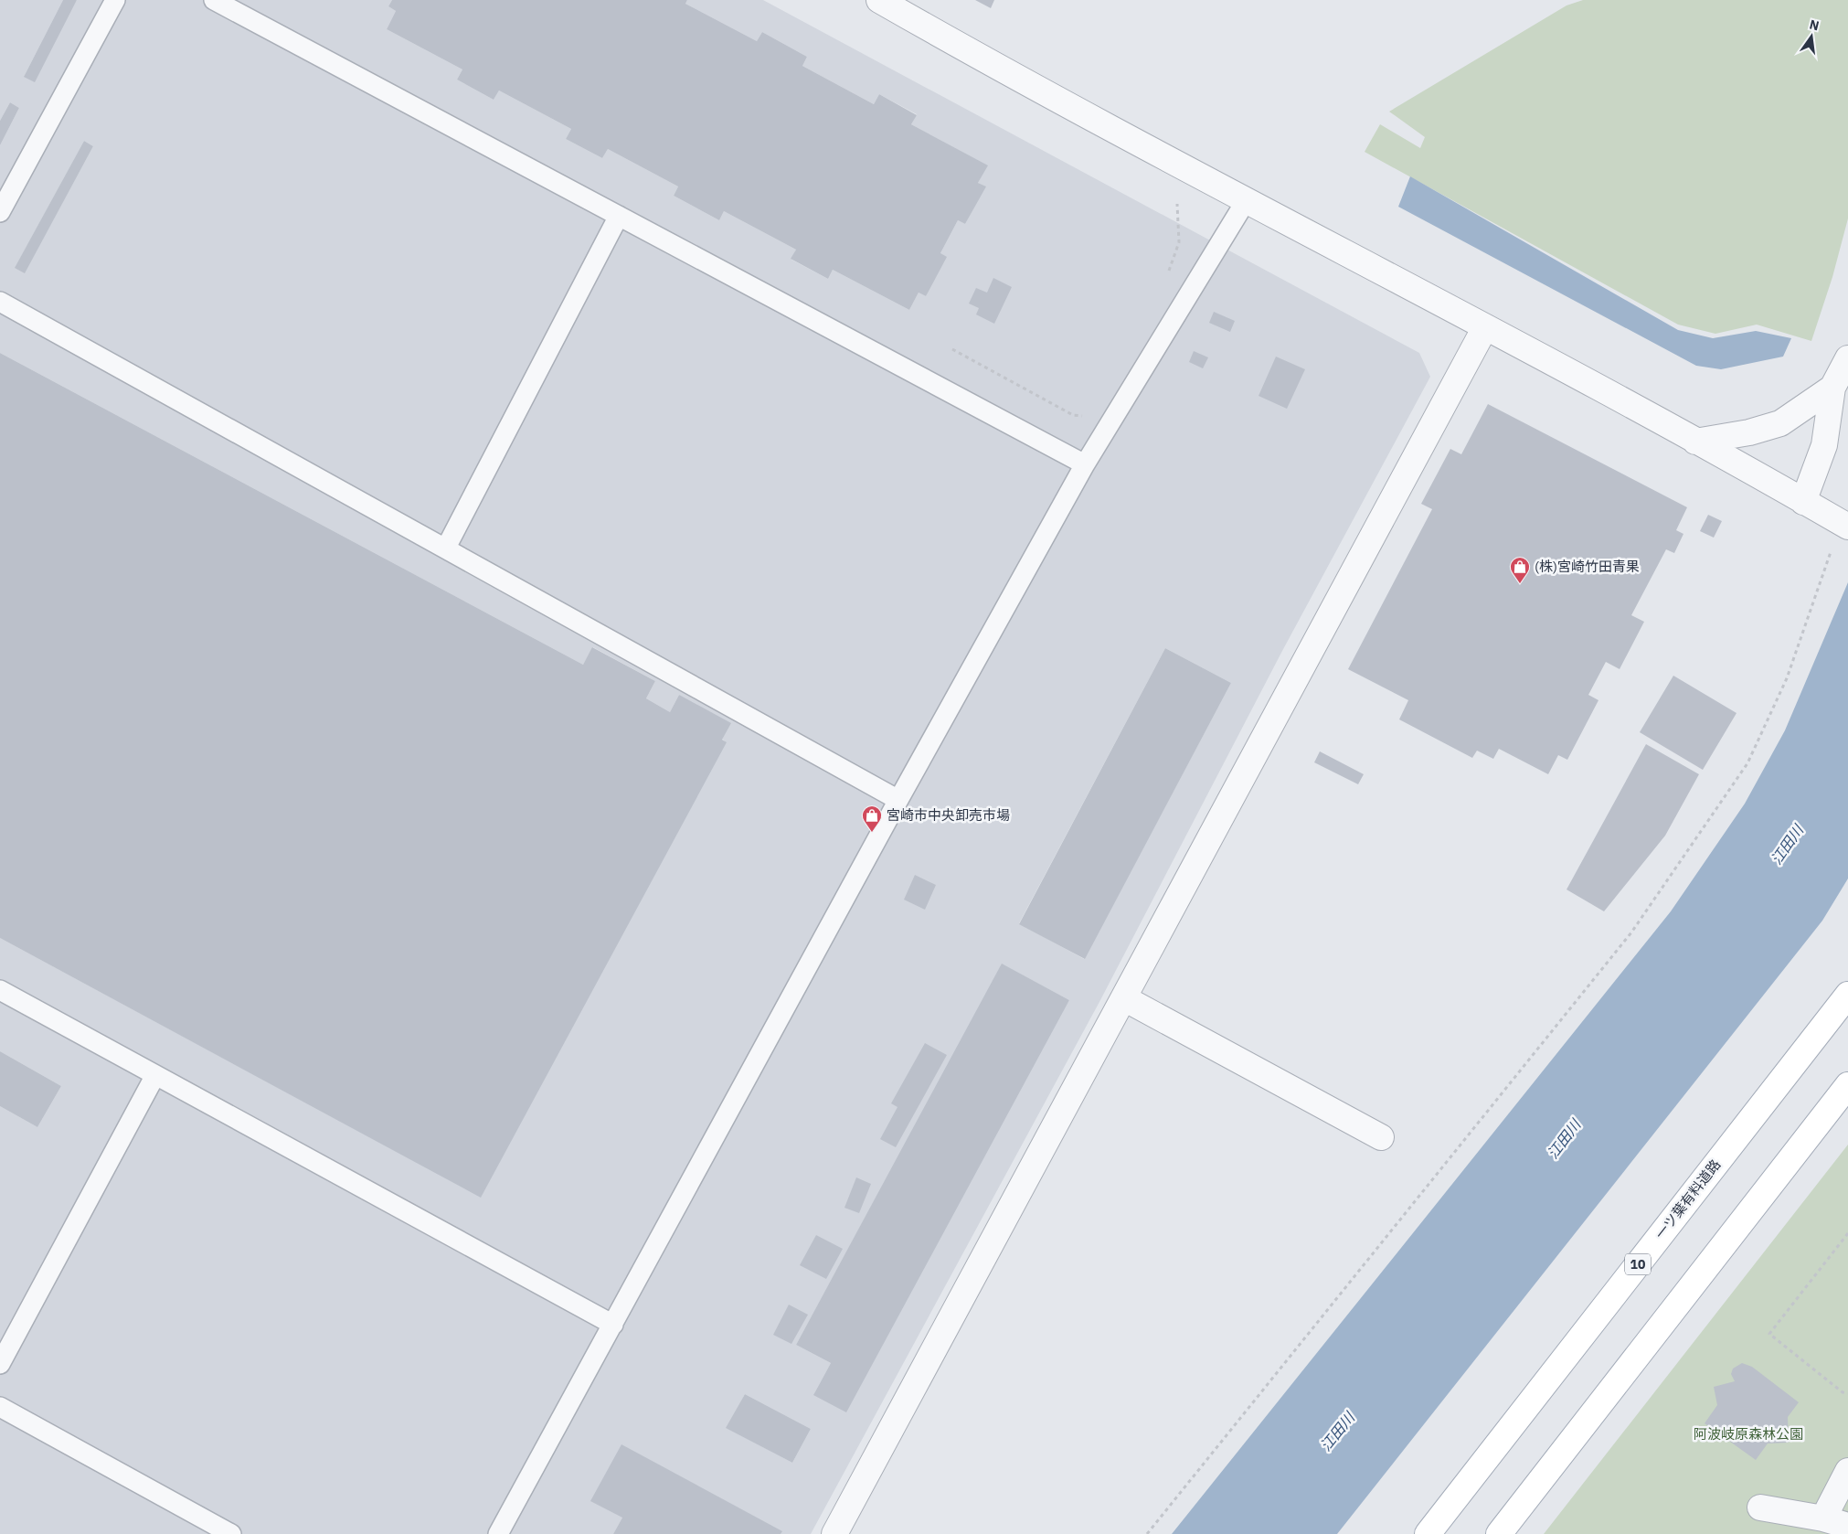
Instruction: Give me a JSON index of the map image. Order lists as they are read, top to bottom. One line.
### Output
{"streets":{"main road":["一ツ葉有料道路","10"]},"water":["江田川"],"parks":["阿波岐原森林公園"],"places":{"shop":["(株)宮崎竹田青果","宮崎市中央卸売市場"]},"north":"top"}
